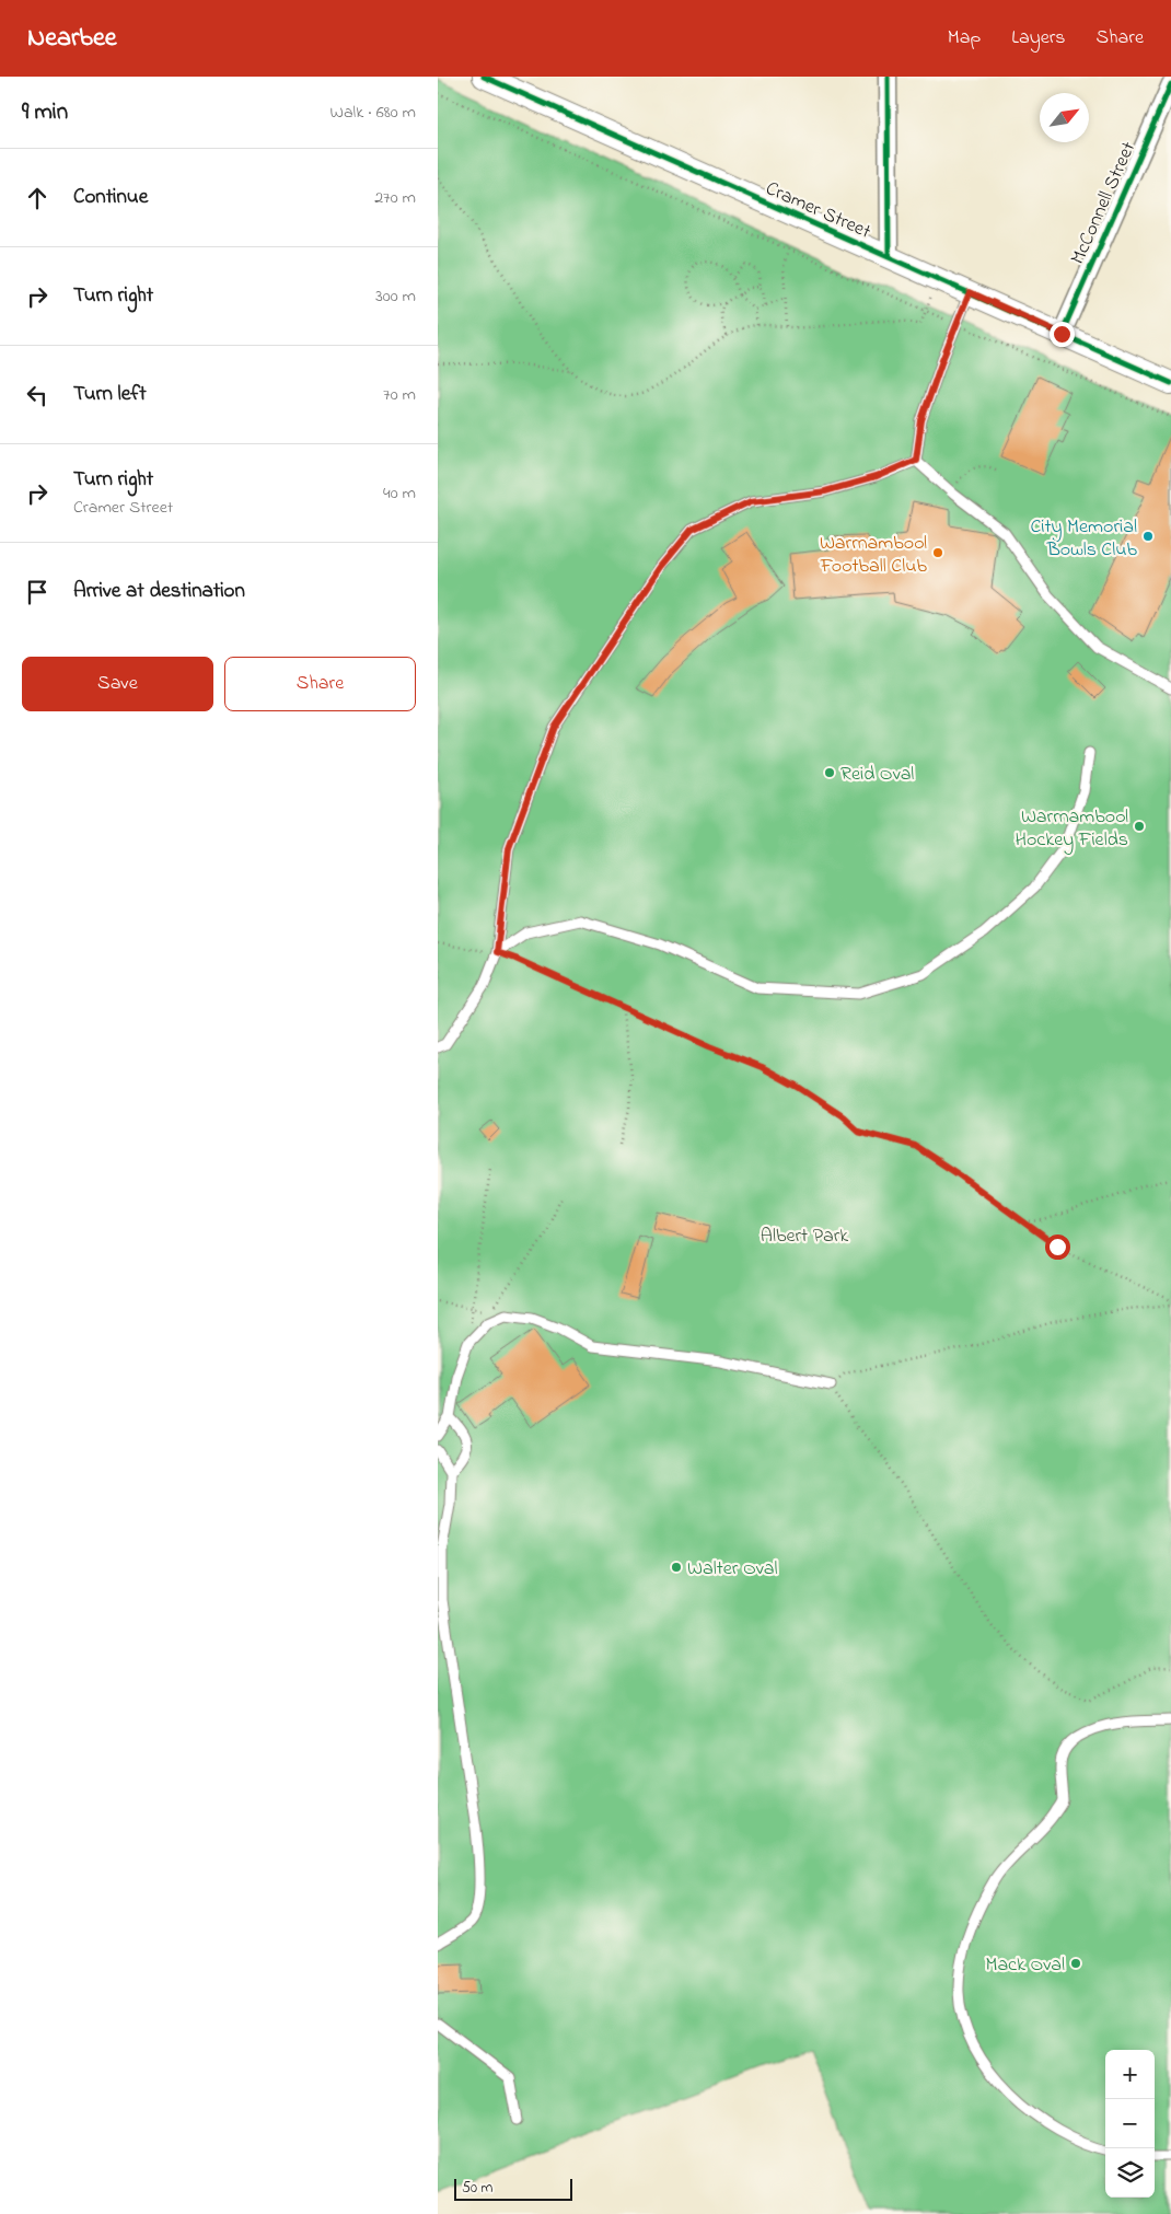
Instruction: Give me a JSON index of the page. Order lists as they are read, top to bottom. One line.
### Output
{"streets":{"street":["McConnell Street","Cramer Street"]},"crossings":[["McConnell Street","Cramer Street"]],"parks":["Albert Park"],"places":["City Memorial Bowls Club","Warrnambool Football Club","Reid Oval","Warrnambool Hockey Fields","Walter Oval","Mack Oval"],"scale_bar":"50 m","north":"top right","page":{"header":"Nearbee","nav":["Map","Layers","Share"],"heading":["9 min","Walk · 680 m"],"list":[["Continue","270 m"],["Turn right","300 m"],["Turn left","70 m"],["Turn right","Cramer Street","40 m"],"Arrive at destination"],"buttons":["Save","Share"],"map_buttons":["+","−"],"scale":"50 m"}}
